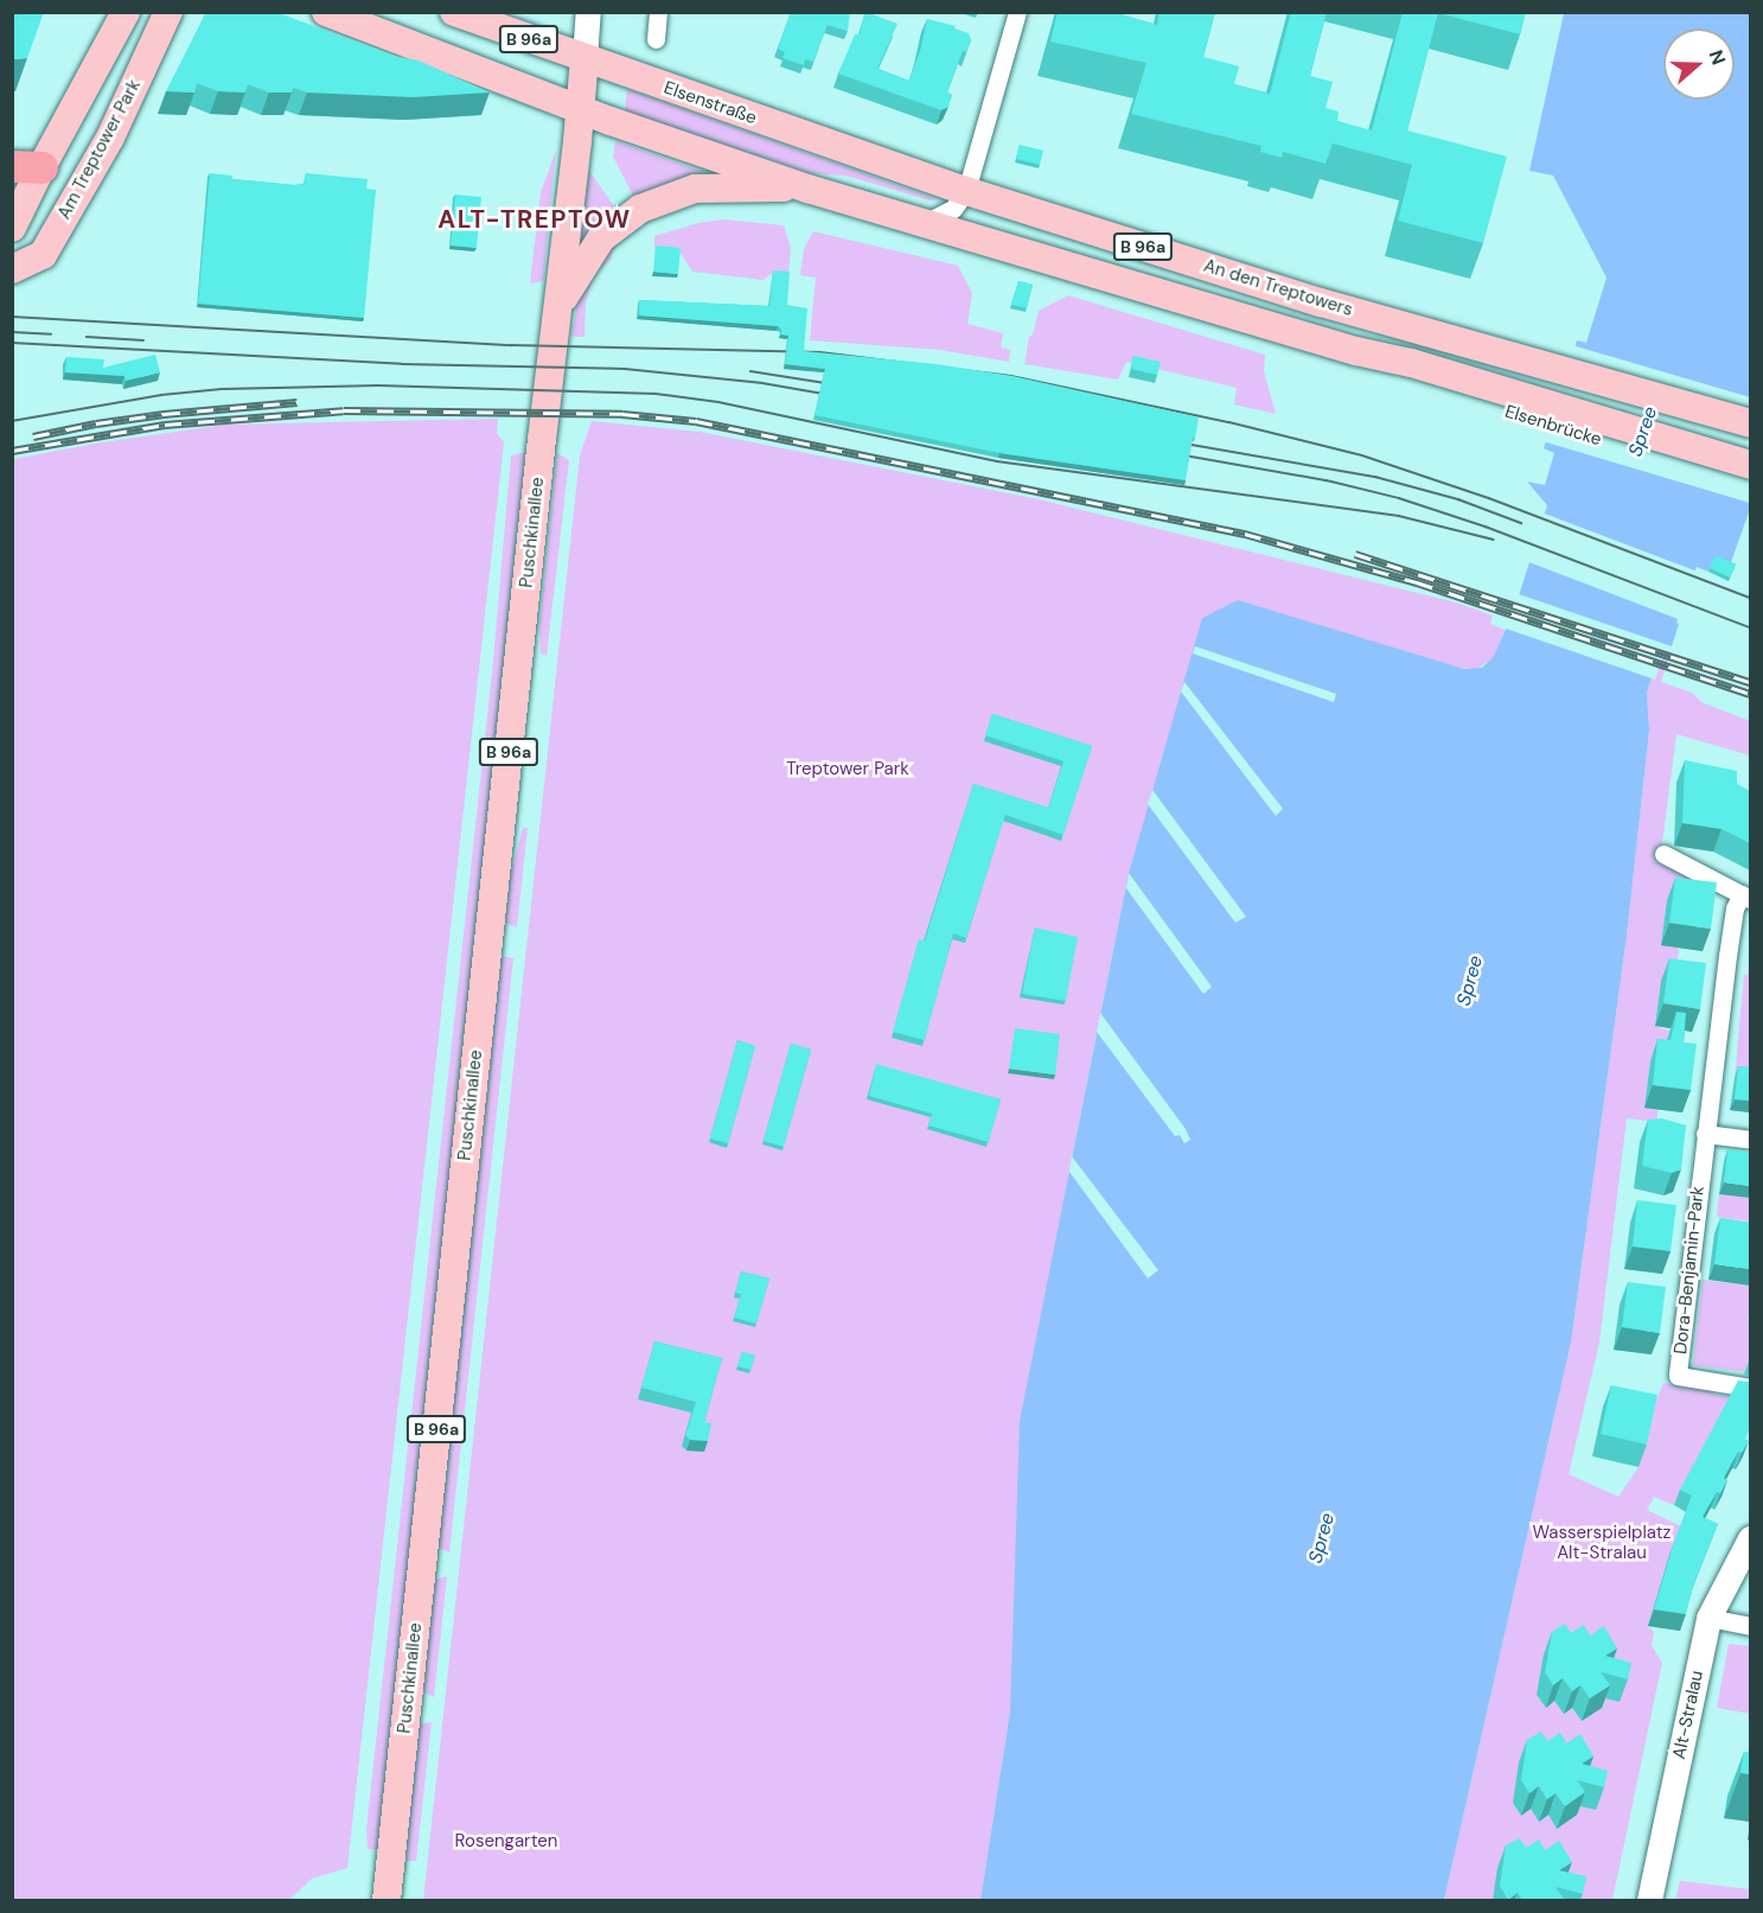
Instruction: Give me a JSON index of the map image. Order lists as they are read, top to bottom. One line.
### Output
{"streets":{"main road":["B 96a","Elsenstraße","Am Treptower Park","An den Treptowers","Elsenbrücke","Puschkinallee"],"street":["Dora-Benjamin-Park","Alt-Stralau"]},"crossings":[["B 96a","An den Treptowers"],["B 96a","Puschkinallee"],["Elsenstraße","An den Treptowers"],["Elsenstraße","Puschkinallee"],["An den Treptowers","Elsenbrücke"]],"districts":["ALT-TREPTOW"],"water":["Spree"],"parks":["Treptower Park","Wasserspielplatz Alt-Stralau","Rosengarten"],"north":"right"}
